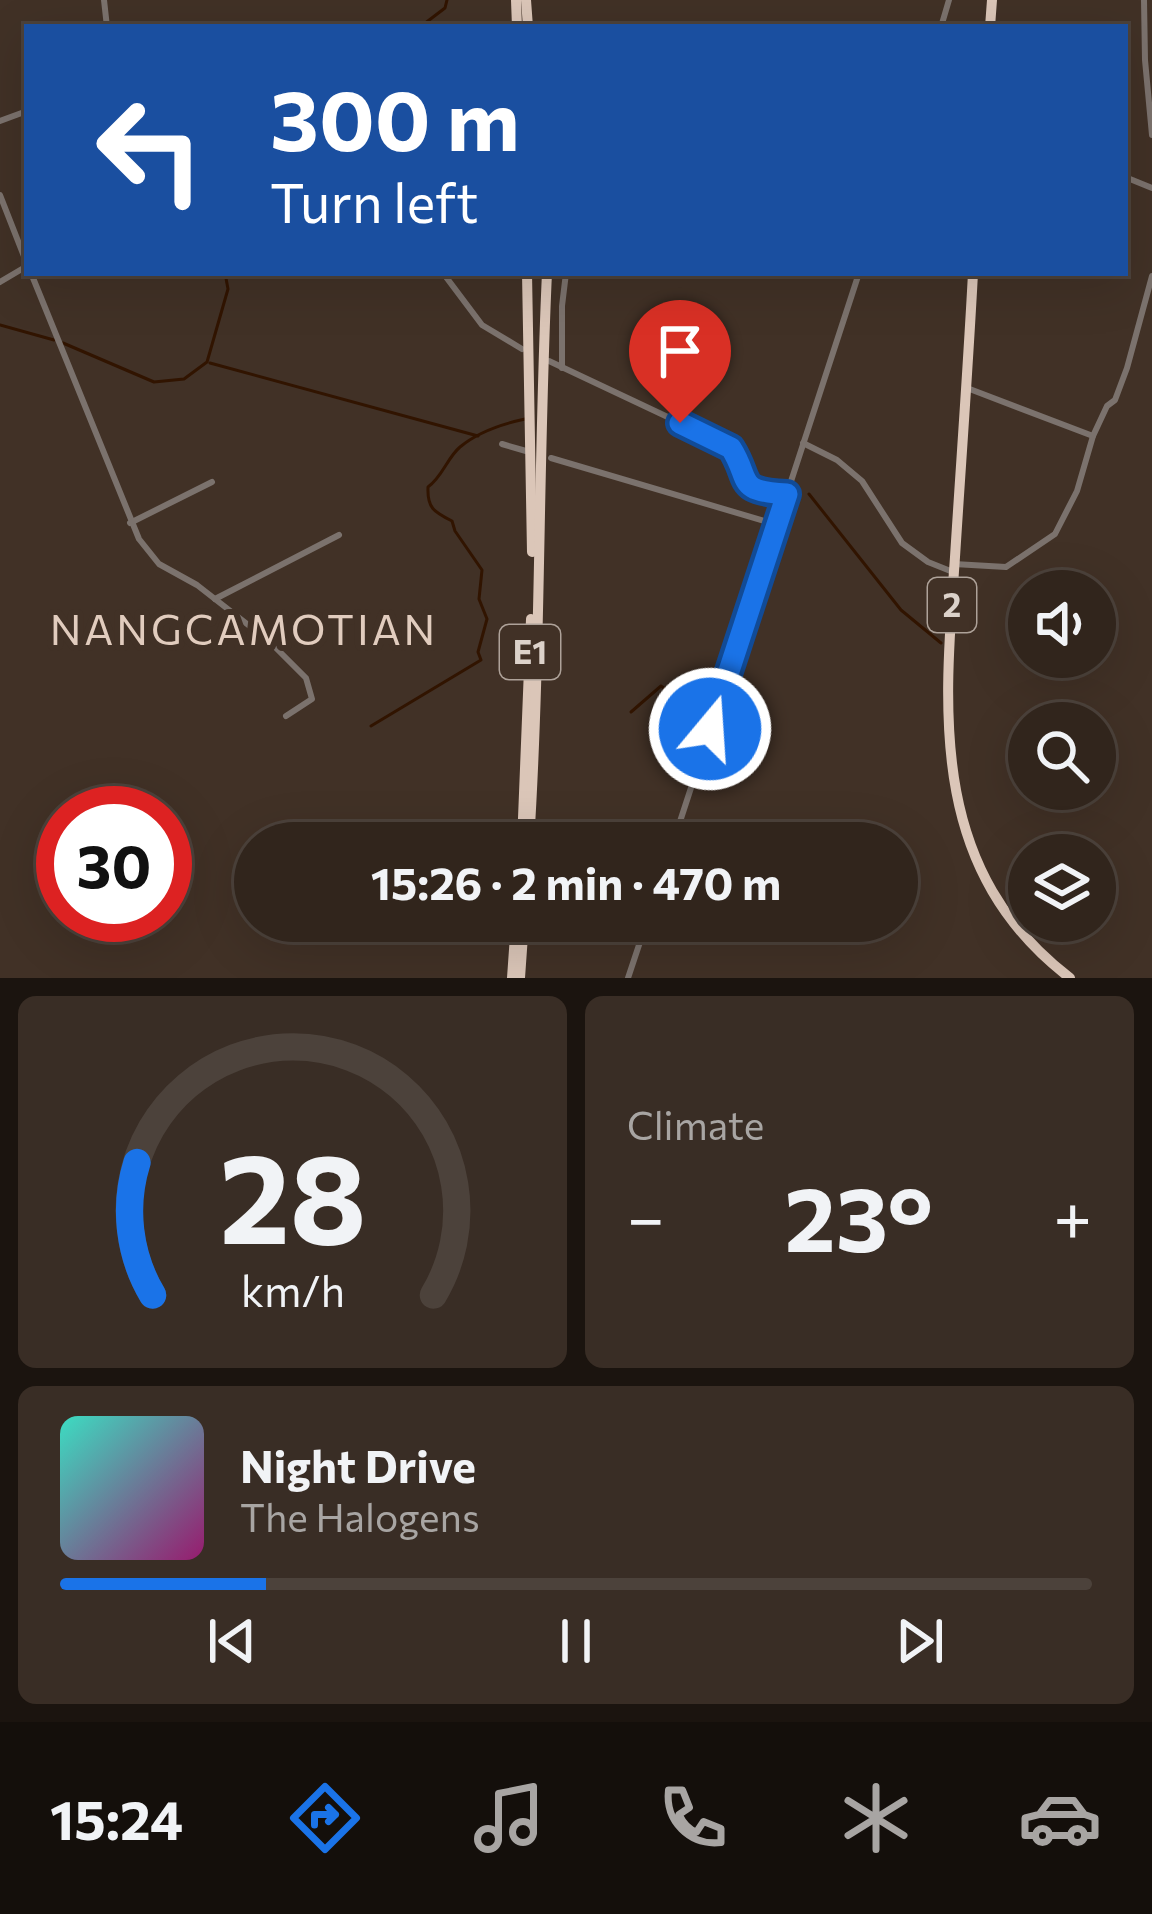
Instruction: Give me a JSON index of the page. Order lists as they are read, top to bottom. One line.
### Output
{"streets":{"highway":["2","E1"]},"districts":["NANGCAMOTIAN"],"page":{"turn":["300 m","Turn left"],"limit":"30","trip":"15:26 · 2 min · 470 m","tile":"Climate","heat":["−","23°","+"],"song":["Night Drive","The Halogens"],"tabs":"15:24","gauge":["28","km/h"]}}
